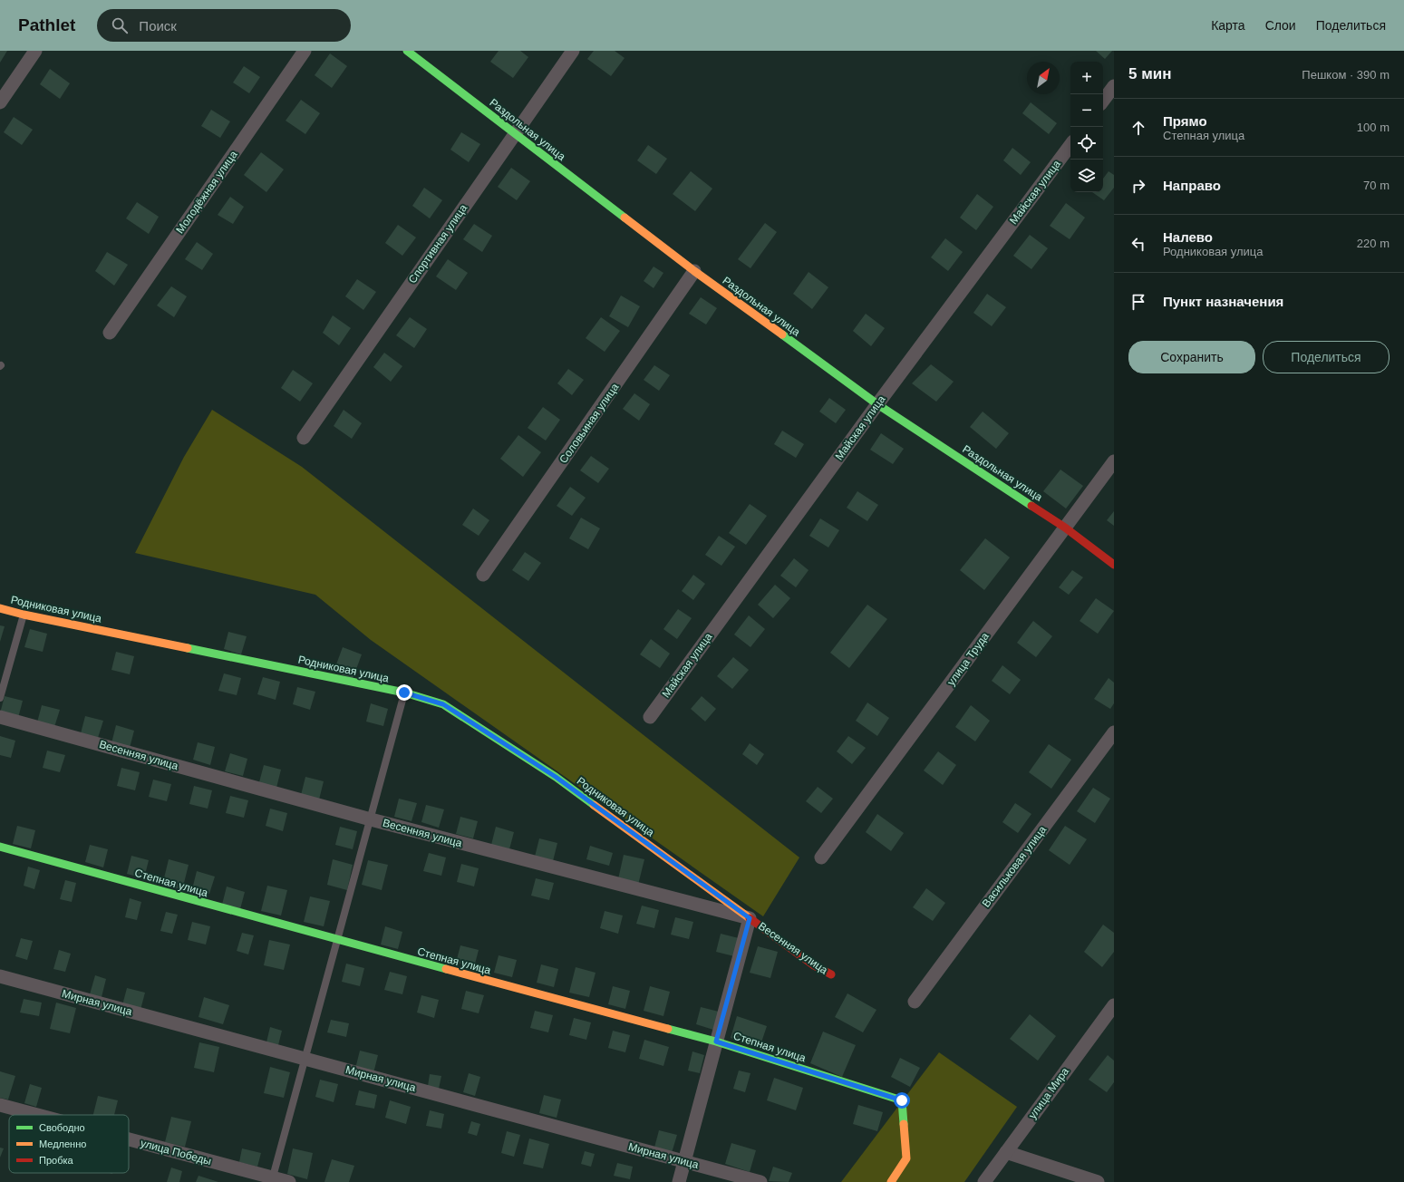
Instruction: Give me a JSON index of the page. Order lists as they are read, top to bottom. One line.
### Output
{"streets":{"street":["Раздольная улица","Молодёжная улица","Майская улица","Спортивная улица","Соловьиная улица","Родниковая улица","улица Труда","Весенняя улица","Васильковая улица","Степная улица","Мирная улица","улица Мира","улица Победы"]},"crossings":[["Раздольная улица","Майская улица"],["Раздольная улица","Спортивная улица"],["Раздольная улица","Соловьиная улица"],["Раздольная улица","улица Труда"],["Родниковая улица","Весенняя улица"]],"legend":["Свободно","Медленно","Пробка"],"north":"top right","page":{"header":"Pathlet","search":"Поиск","nav":["Карта","Слои","Поделиться"],"heading":["5 мин","Пешком · 390 m"],"map_buttons":["+","−"],"list":[["Прямо","Степная улица","100 m"],["Направо","70 m"],["Налево","Родниковая улица","220 m"],"Пункт назначения"],"buttons":["Сохранить","Поделиться"]}}
